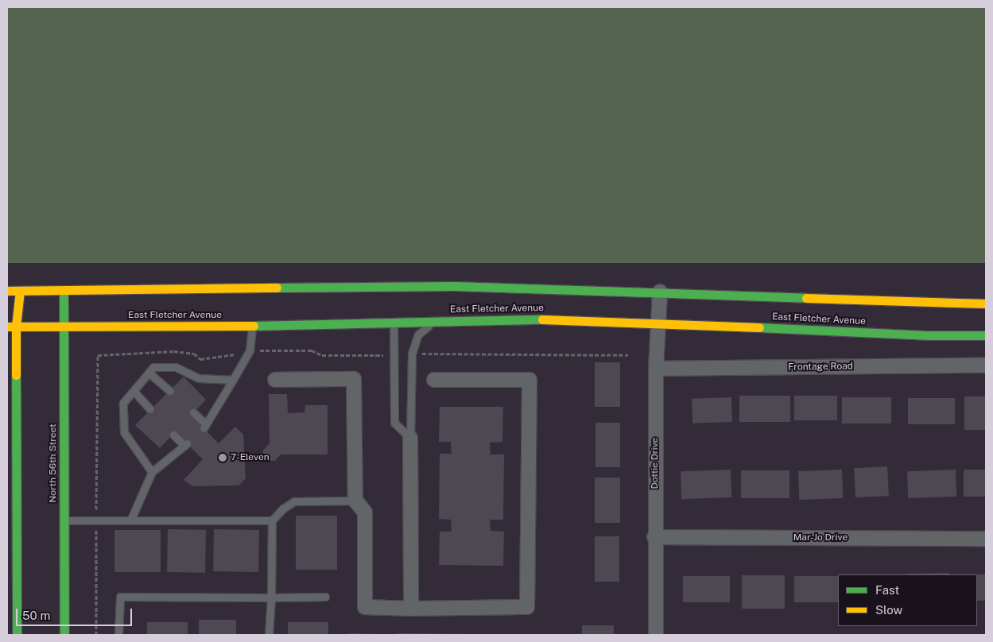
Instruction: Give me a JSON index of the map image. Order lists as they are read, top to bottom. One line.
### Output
{"streets":{"main road":["East Fletcher Avenue","North 56th Street"],"street":["Frontage Road","Dottie Drive","Mar-Jo Drive"]},"crossings":[["East Fletcher Avenue","North 56th Street"],["East Fletcher Avenue","Dottie Drive"],["Frontage Road","Dottie Drive"],["Dottie Drive","Mar-Jo Drive"]],"places":["7-Eleven"],"legend":["Fast","Slow"],"scale_bar":"50 m"}
